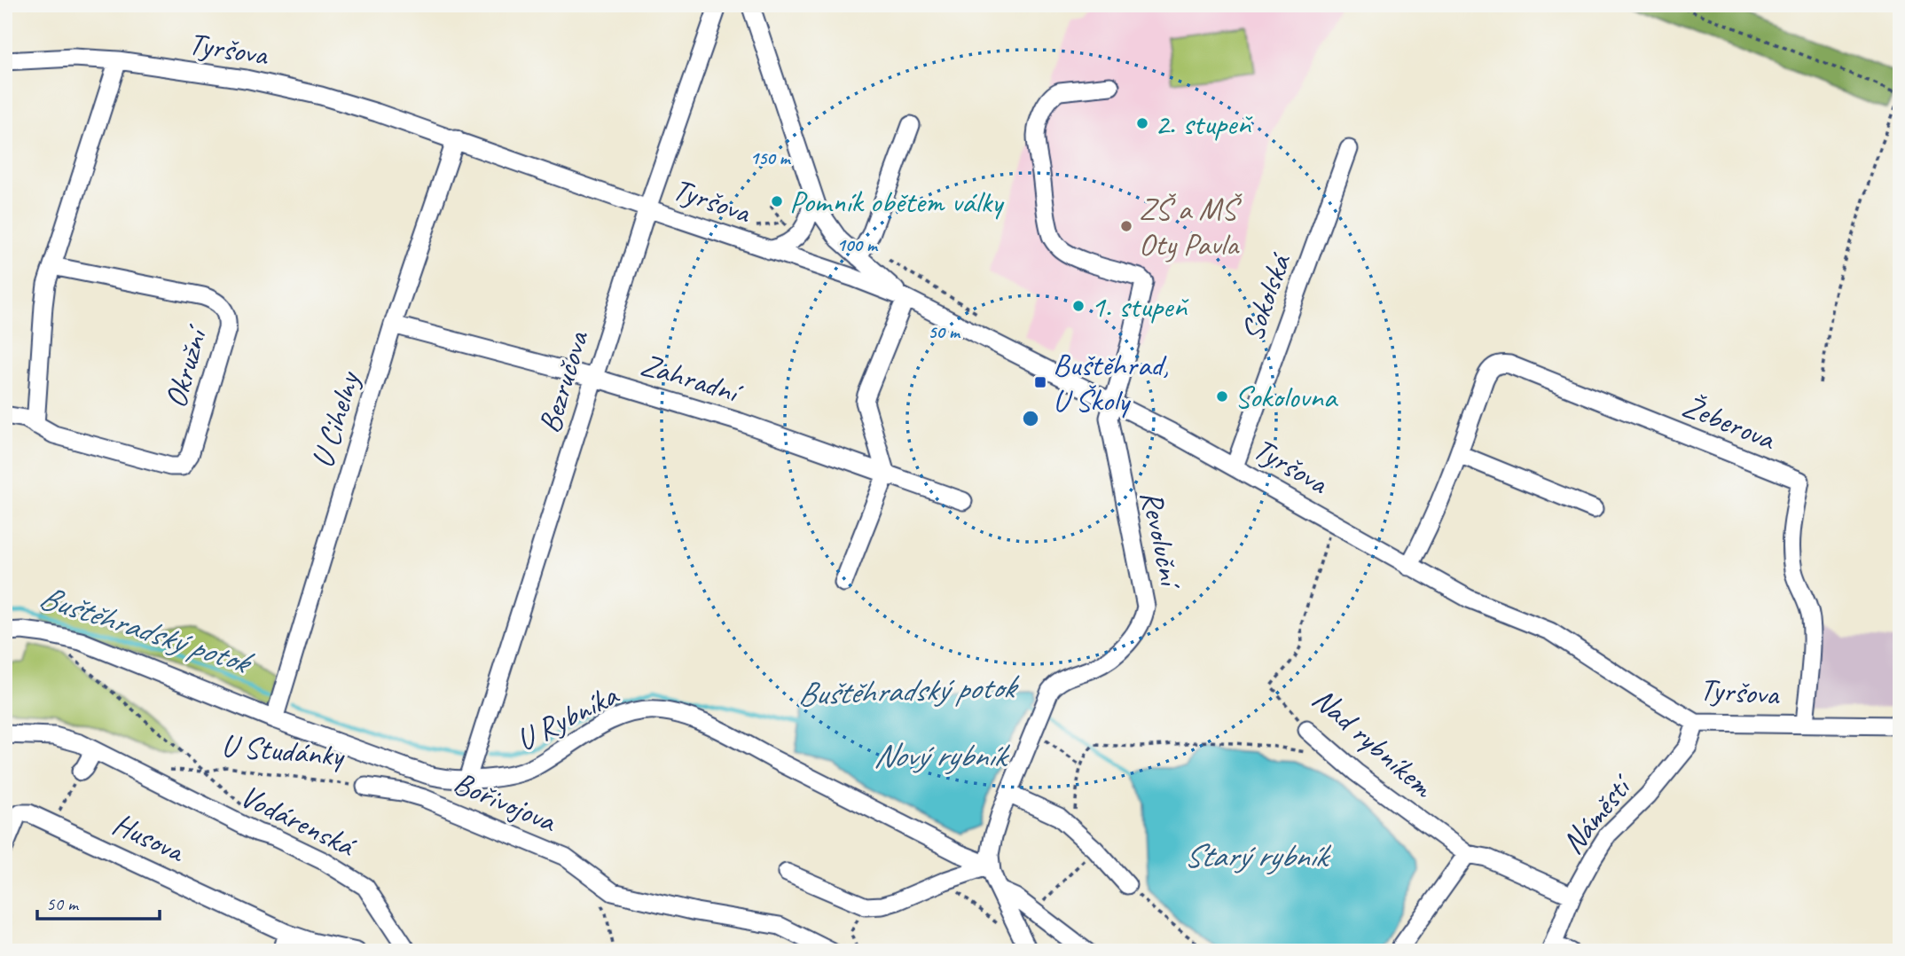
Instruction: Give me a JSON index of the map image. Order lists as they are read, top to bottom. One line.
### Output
{"streets":{"street":["Tyršova","Sokolská","Okružní","Zahradní","Bezručova","U Cihelny","Žeberova","Revoluční","U Rybníka","Nad rybníkem","U Studánky","Bořivojova","Náměstí","Vodárenská","Husova"]},"crossings":[["Tyršova","Sokolská"],["Tyršova","Bezručova"],["Tyršova","U Cihelny"],["Tyršova","Žeberova"],["Tyršova","Revoluční"],["Tyršova","Nad rybníkem"],["Tyršova","Náměstí"],["Zahradní","Bezručova"],["Zahradní","U Cihelny"],["Bezručova","U Rybníka"],["U Cihelny","Bořivojova"],["Revoluční","U Rybníka"],["U Rybníka","Bořivojova"],["U Studánky","Bořivojova"],["U Studánky","Vodárenská"]],"water":["Buštěhradský potok","Nový rybník","Starý rybník"],"places":{"other":["2. stupeň","Pomník obětem války","ZŠ a MŠ Oty Pavla","1. stupeň","Sokolovna"],"transit":["Buštěhrad, U Školy"]},"scale_bar":"50 m","rings":["150 m","100 m","50 m"]}
